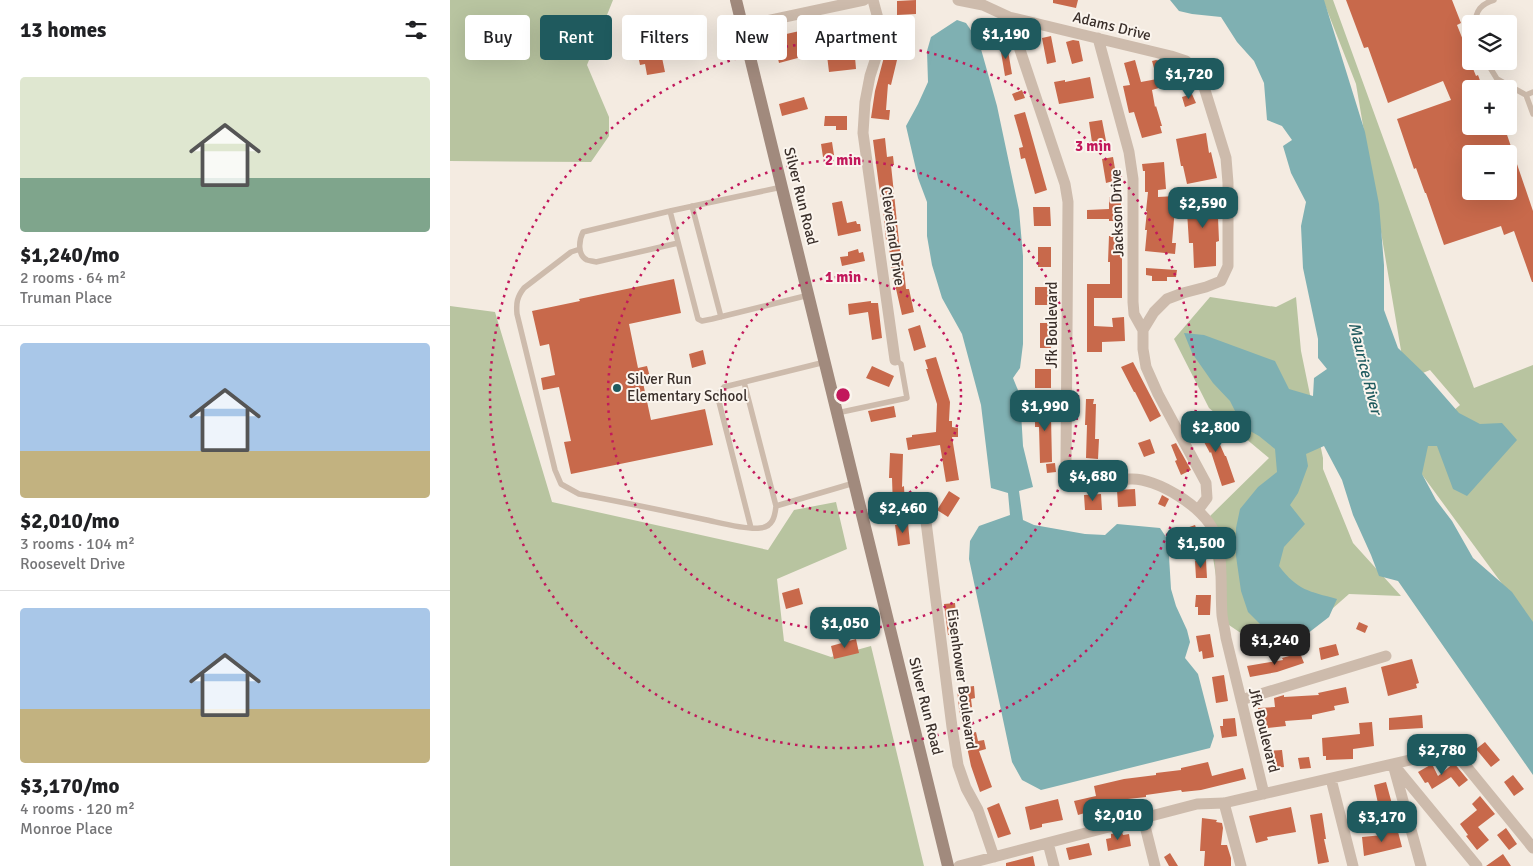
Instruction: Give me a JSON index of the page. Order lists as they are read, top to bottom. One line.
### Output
{"streets":{"main road":["Silver Run Road"],"street":["Adams Drive","Jackson Drive","Cleveland Drive","Jfk Boulevard","Eisenhower Boulevard"]},"crossings":[["Adams Drive","Jackson Drive"],["Adams Drive","Jfk Boulevard"]],"water":["Maurice River"],"places":["Silver Run Elementary School"],"page":{"heading":"13 homes","map_buttons":["+","−"],"chip":["Buy","Rent","Filters","New","Apartment"],"price":["$1,190","$1,720","$2,590","$1,990","$2,800","$4,680","$2,460","$1,500","$1,050","$1,240","$2,780","$2,010","$3,170"],"list":[{"name":"$1,240/mo","note":"2 rooms · 64 m² · Truman Place"},{"name":"$2,010/mo","note":"3 rooms · 104 m² · Roosevelt Drive"},{"name":"$3,170/mo","note":"4 rooms · 120 m² · Monroe Place"}]},"rings":["3 min","2 min","1 min"]}
